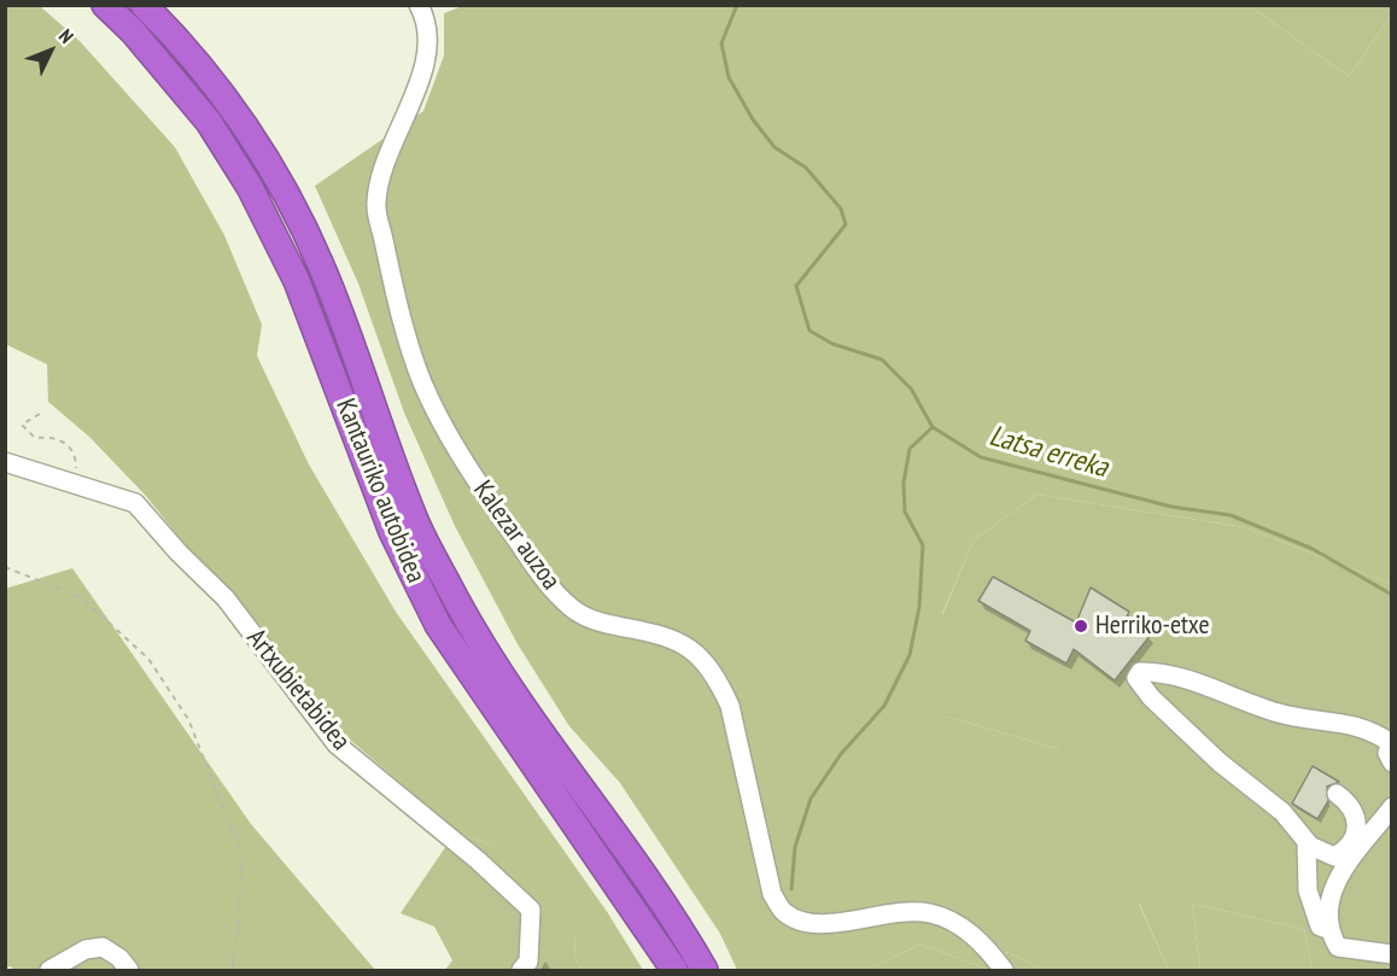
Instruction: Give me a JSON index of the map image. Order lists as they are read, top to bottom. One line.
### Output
{"streets":{"highway":["Kantauriko autobidea"],"street":["Kalezar auzoa","Artxubietabidea"]},"water":["Latsa erreka"],"places":["Herriko-etxe"],"north":"top right"}
